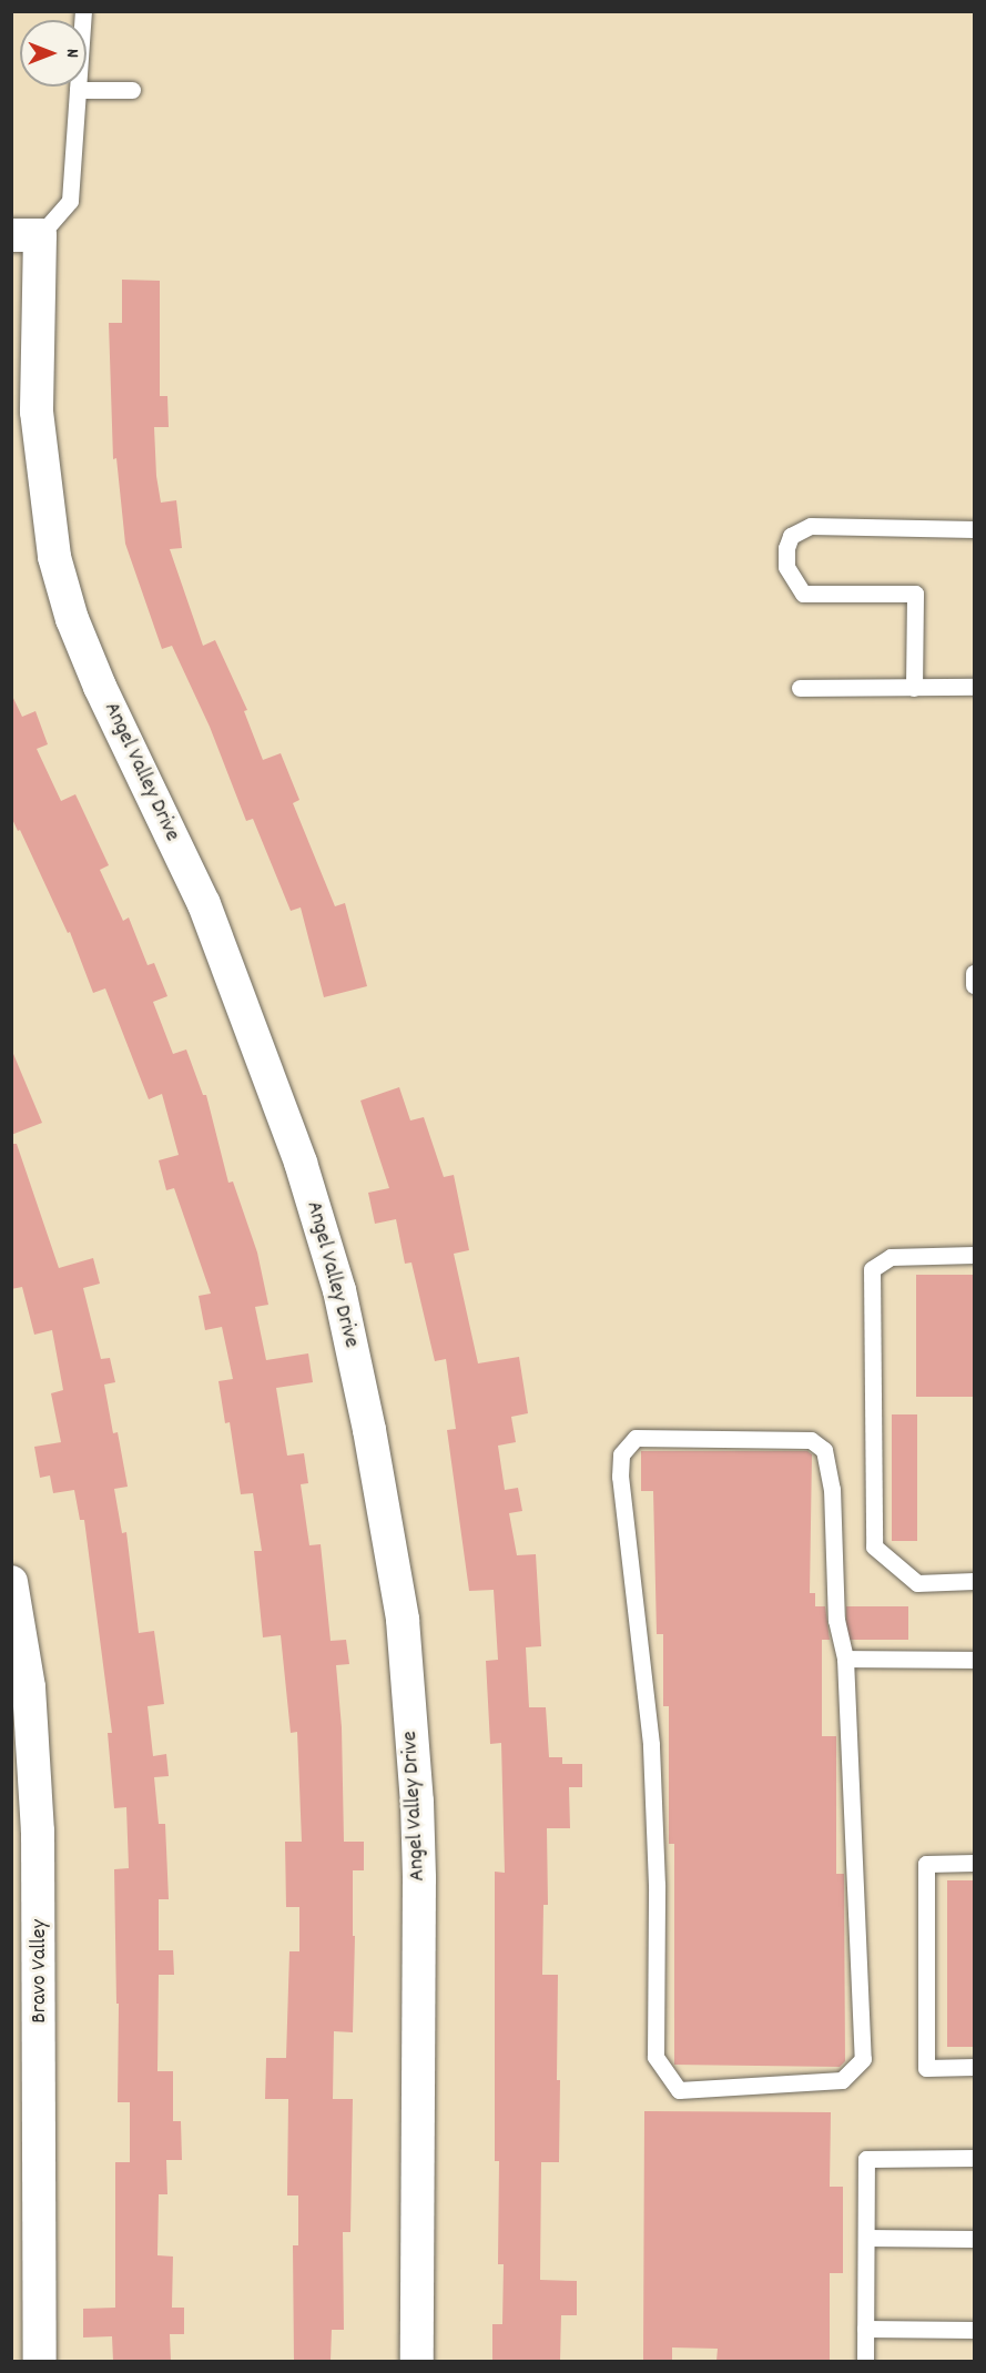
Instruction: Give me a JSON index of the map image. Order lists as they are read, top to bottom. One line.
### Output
{"streets":{"street":["Angel Valley Drive","Bravo Valley"]},"north":"right"}
